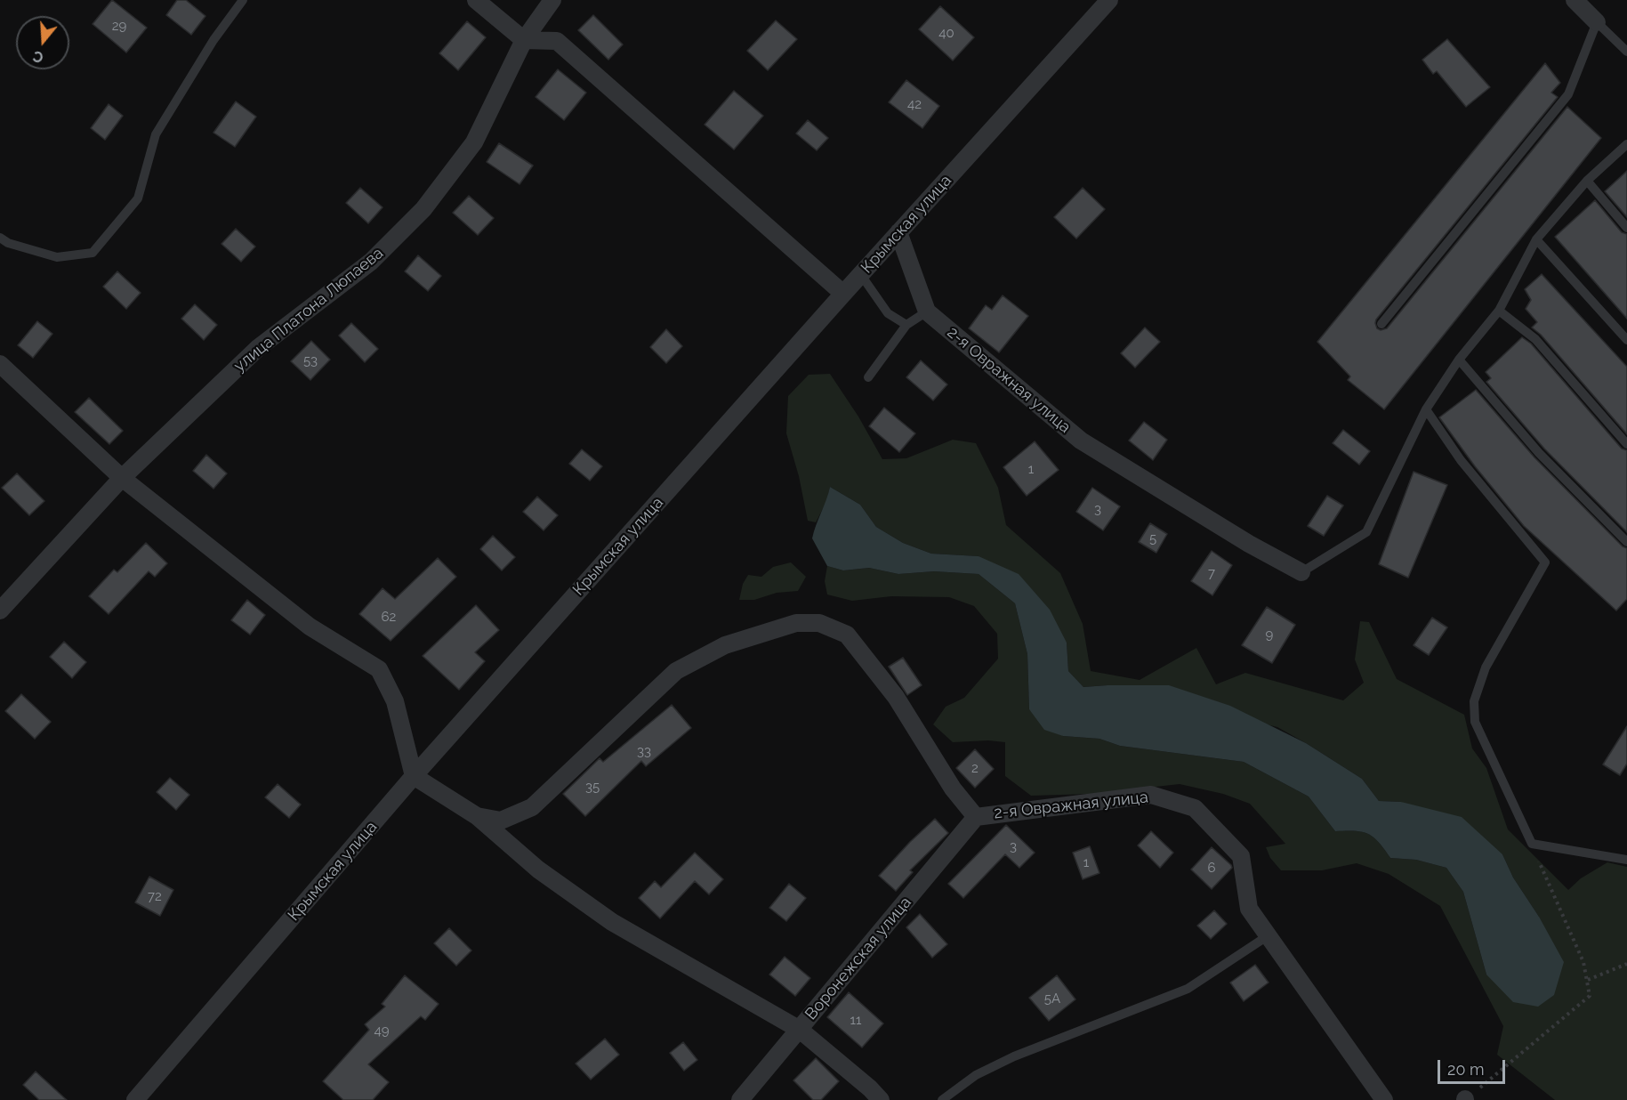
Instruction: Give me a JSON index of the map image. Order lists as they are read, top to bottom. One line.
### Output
{"streets":{"street":["Крымская улица","улица Платона Люпаева","2-я Овражная улица","Воронежская улица"]},"crossings":[["2-я Овражная улица","Воронежская улица"]],"house_numbers":["29","40","42","53","1","3","5","7","62","9","33","2","35","3","1","6","72","5А","11","49"],"scale_bar":"20 m","north":"bottom"}
